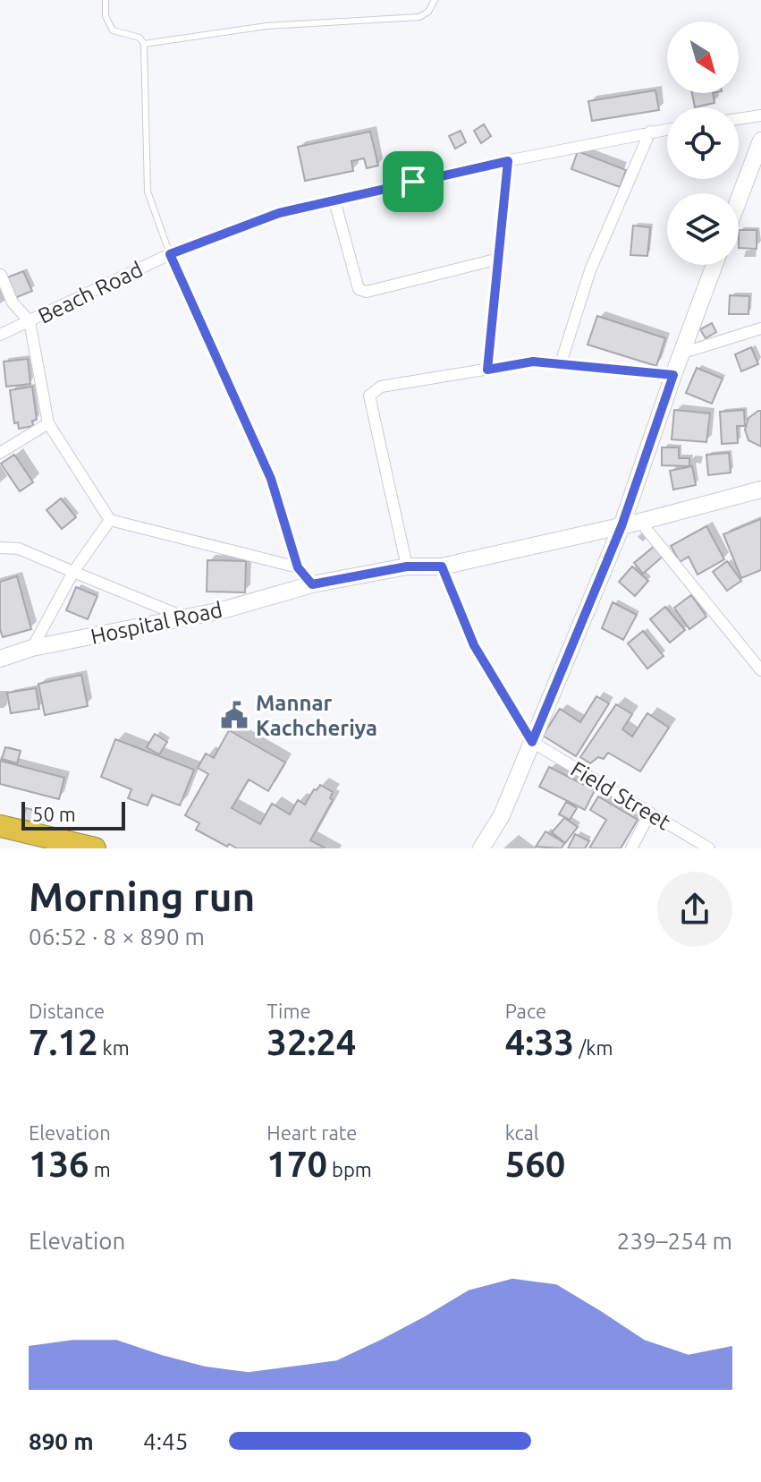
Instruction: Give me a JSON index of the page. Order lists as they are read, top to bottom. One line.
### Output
{"streets":{"street":["Beach Road","Hospital Road","Field Street"]},"places":{"public building":["Mannar Kachcheriya"]},"scale_bar":"50 m","north":"bottom right","page":{"scale":"50 m","heading":["Morning run","06:52 · 8 × 890 m"],"stats":[["Distance","7.12 km"],["Time","32:24"],["Pace","4:33 /km"],["Elevation","136 m"],["Heart rate","170 bpm"],["kcal","560"]],"chart":["Elevation","239–254 m"],"list":[{"name":"890 m","note":"4:45"}]}}
